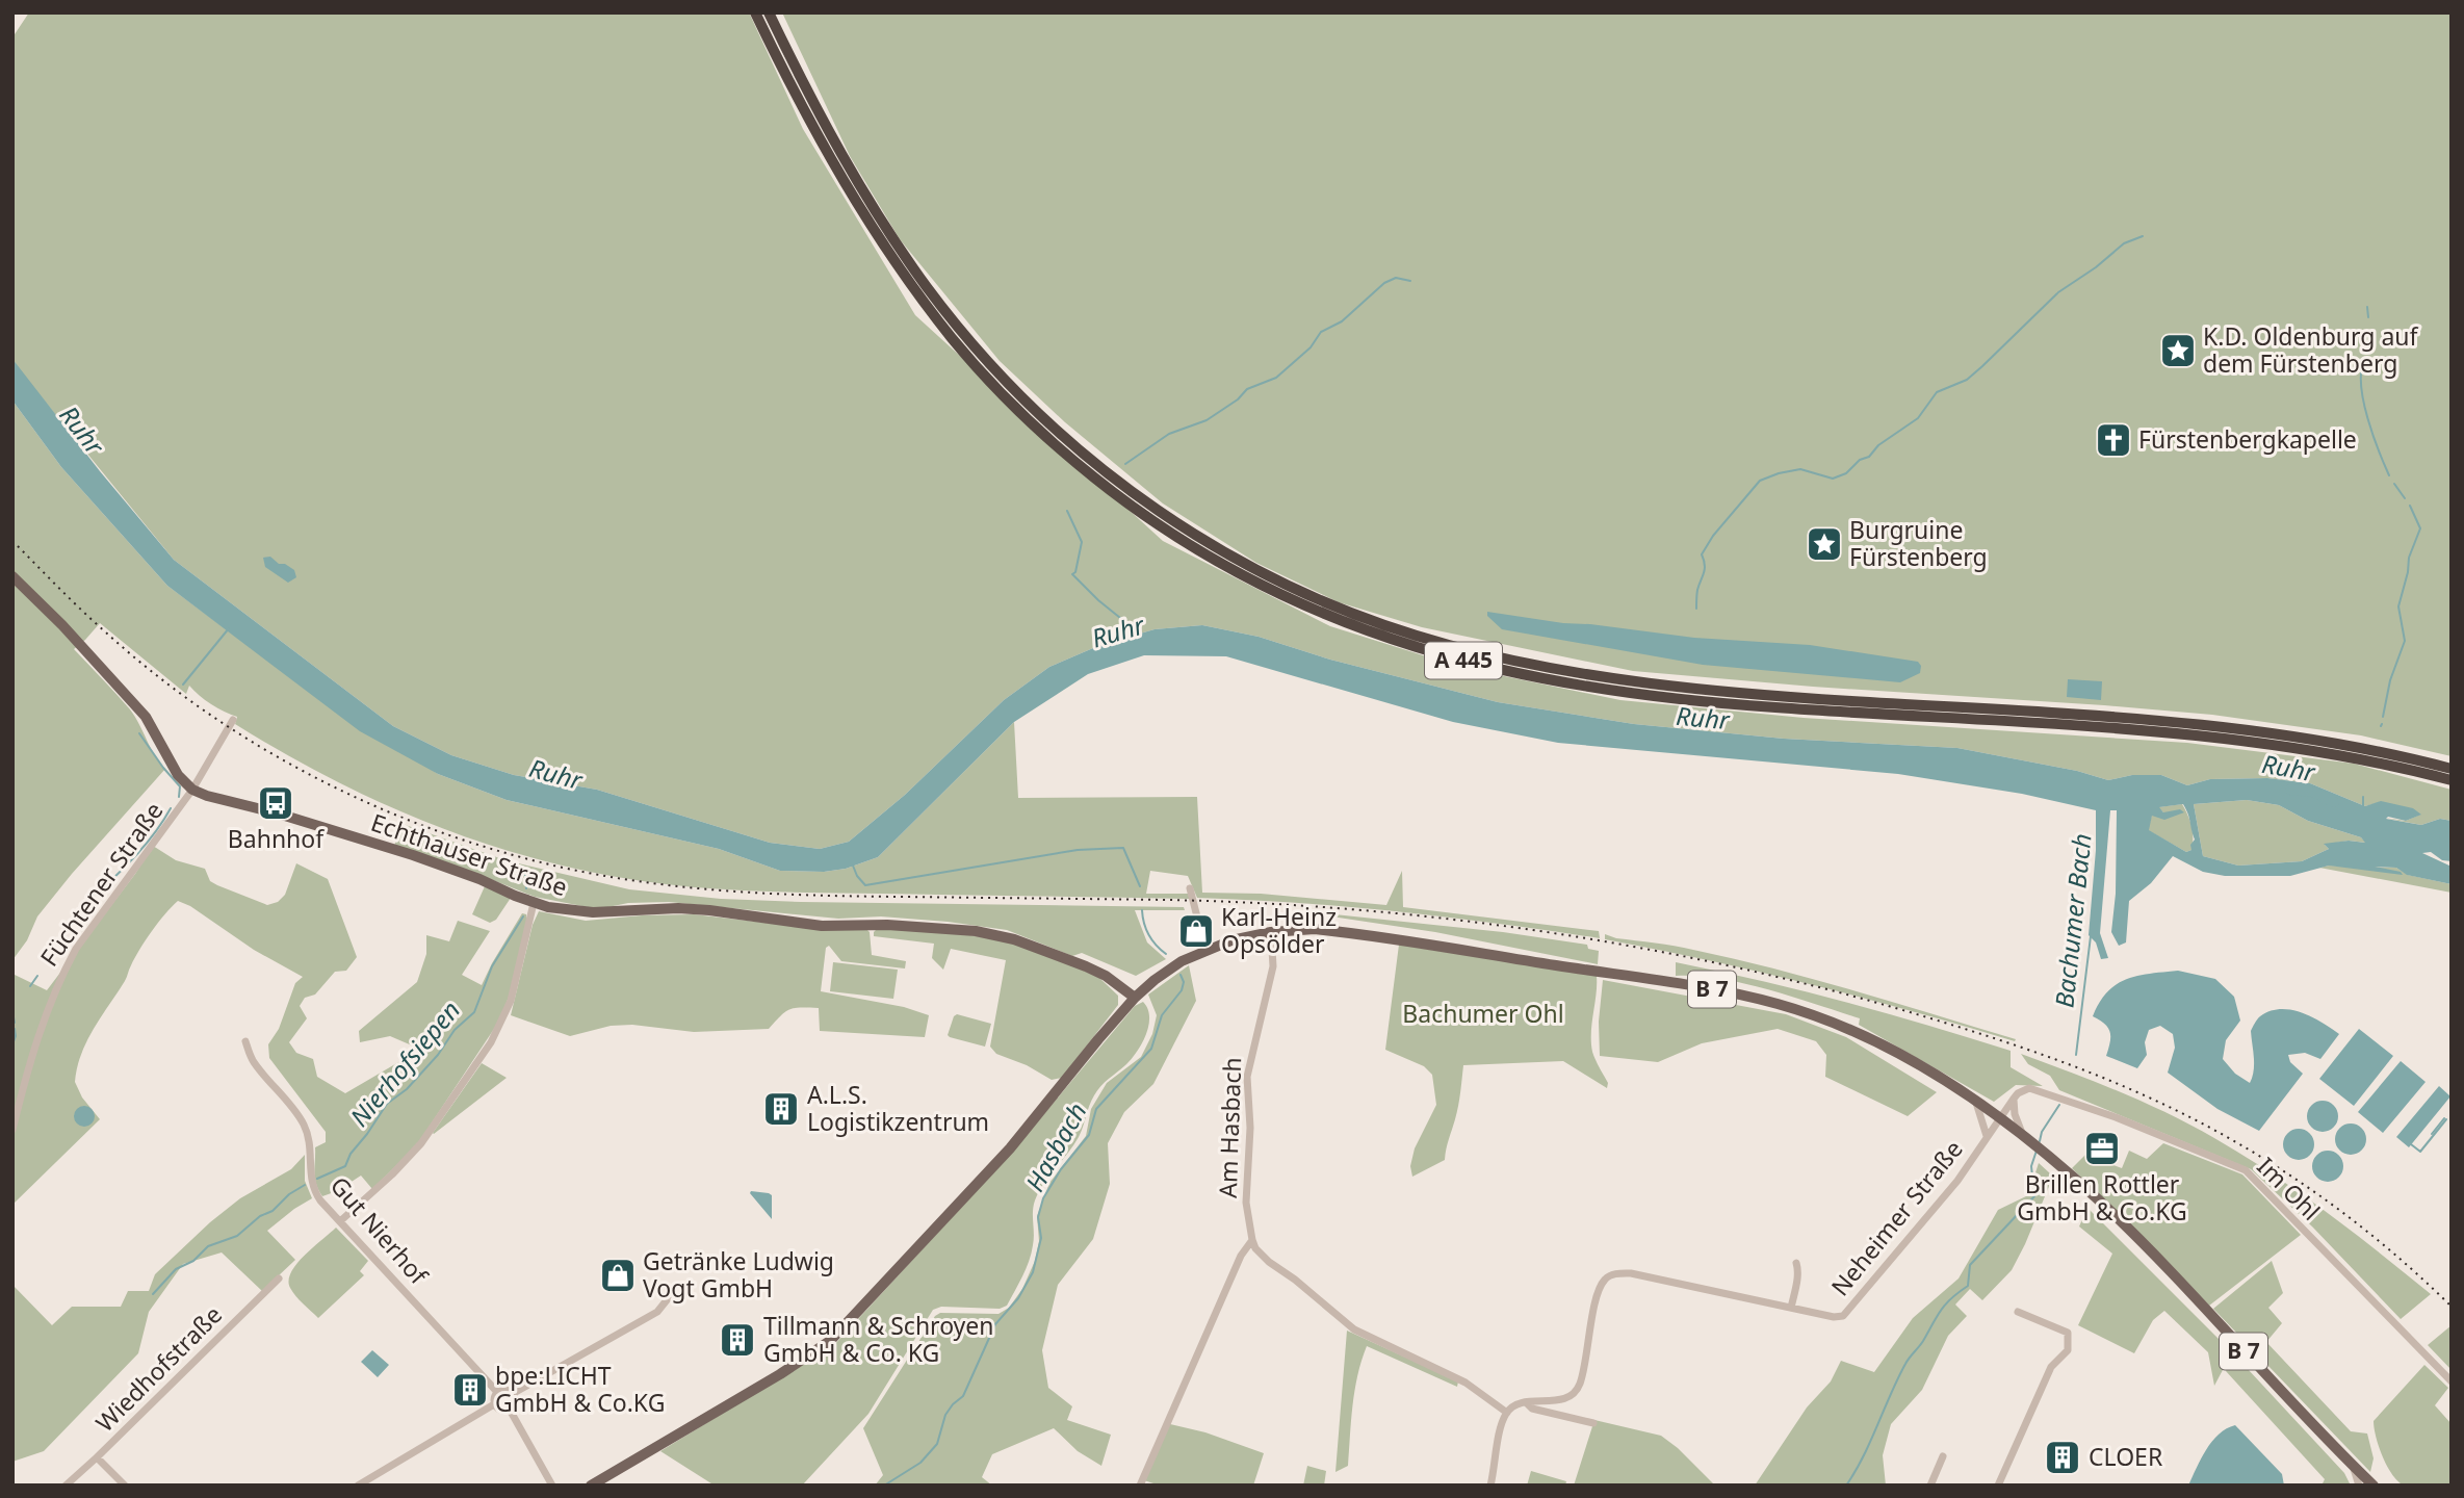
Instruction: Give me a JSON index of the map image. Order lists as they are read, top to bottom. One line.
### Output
{"streets":{"highway":["A 445"],"main road":["Echthauser Straße","B 7"],"street":["Füchtener Straße","Am Hasbach","Im Ohl","Neheimer Straße","Gut Nierhof","Wiedhofstraße"]},"crossings":[["Echthauser Straße","Füchtener Straße"],["Echthauser Straße","B 7"],["B 7","Am Hasbach"],["B 7","Neheimer Straße"],["Im Ohl","Neheimer Straße"]],"water":["Ruhr","Bachumer Bach","Nierhofsiepen","Hasbach"],"parks":["Bachumer Ohl"],"places":{"place":["K.D. Oldenburg auf dem Fürstenberg","Burgruine Fürstenberg"],"church":["Fürstenbergkapelle"],"bus stop":["Bahnhof"],"shop":["Karl-Heinz Opsölder","Getränke Ludwig Vogt GmbH"],"building":["A.L.S. Logistikzentrum","Tillmann & Schroyen GmbH & Co. KG","bpe:LICHT GmbH & Co.KG","CLOER"],"office":["Brillen Rottler GmbH & Co.KG"]}}
